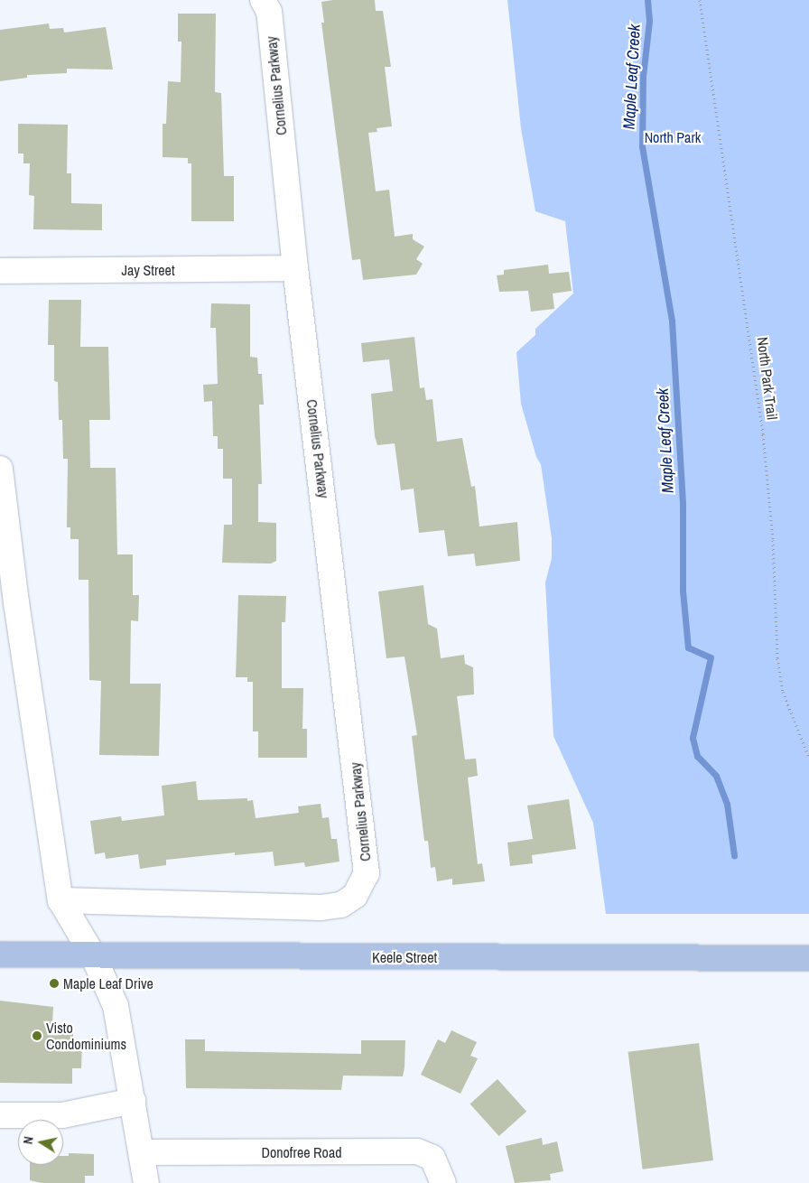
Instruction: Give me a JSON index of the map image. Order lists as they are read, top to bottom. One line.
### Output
{"streets":{"main road":["Keele Street"],"street":["Cornelius Parkway","Jay Street","Donofree Road"],"path":["North Park Trail"]},"crossings":[["Cornelius Parkway","Jay Street"]],"water":["Maple Leaf Creek"],"parks":["North Park"],"places":["Maple Leaf Drive","Visto Condominiums"],"north":"left"}
